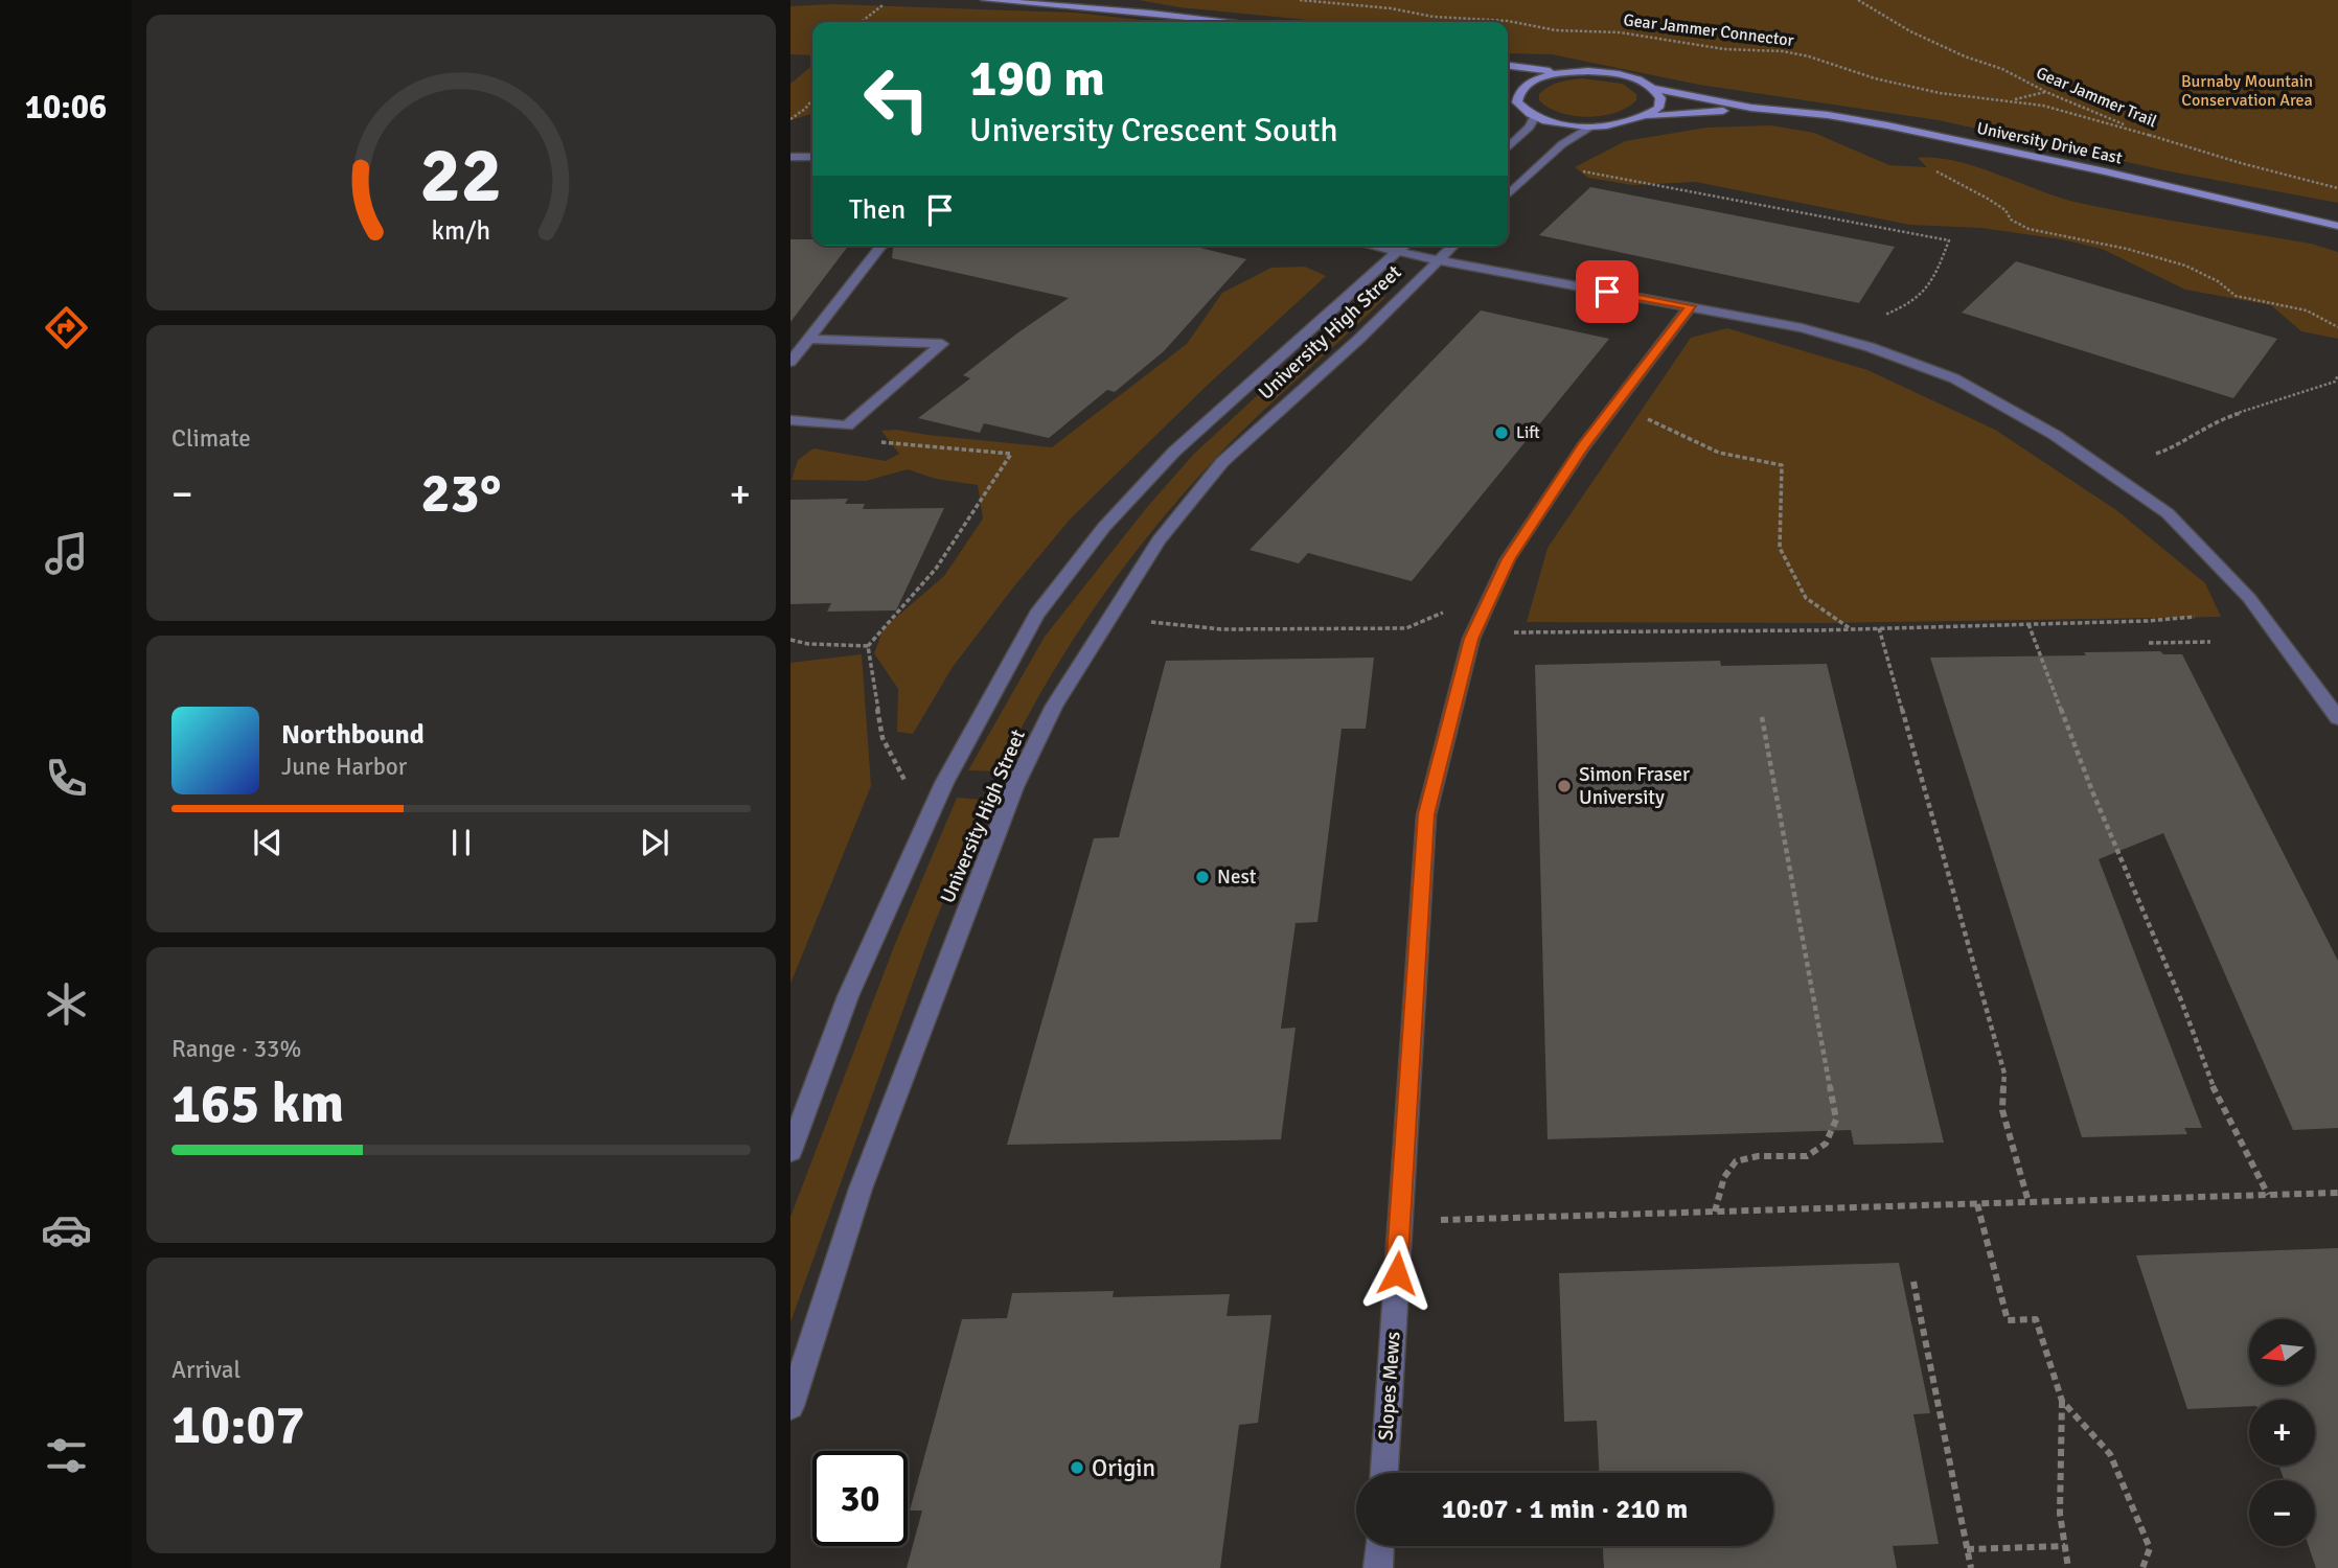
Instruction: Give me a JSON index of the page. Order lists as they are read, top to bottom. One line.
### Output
{"streets":{"street":["University Drive East","University High Street","Slopes Mews"],"path":["Gear Jammer Connector","Gear Jammer Trail"]},"crossings":[["Gear Jammer Connector","Gear Jammer Trail"]],"parks":["Burnaby Mountain Conservation Area"],"places":["Lift","Simon Fraser University","Nest","Origin"],"north":"left","page":{"tabs":"10:06","turn":["190 m","University Crescent South"],"then":"Then","tile":["Climate",["Range · 33%","165 km"],["Arrival","10:07"]],"heat":["−","23°","+"],"song":["Northbound","June Harbor"],"map_buttons":["+","−"],"limit":"30","trip":"10:07 · 1 min · 210 m","gauge":["22","km/h"]}}
